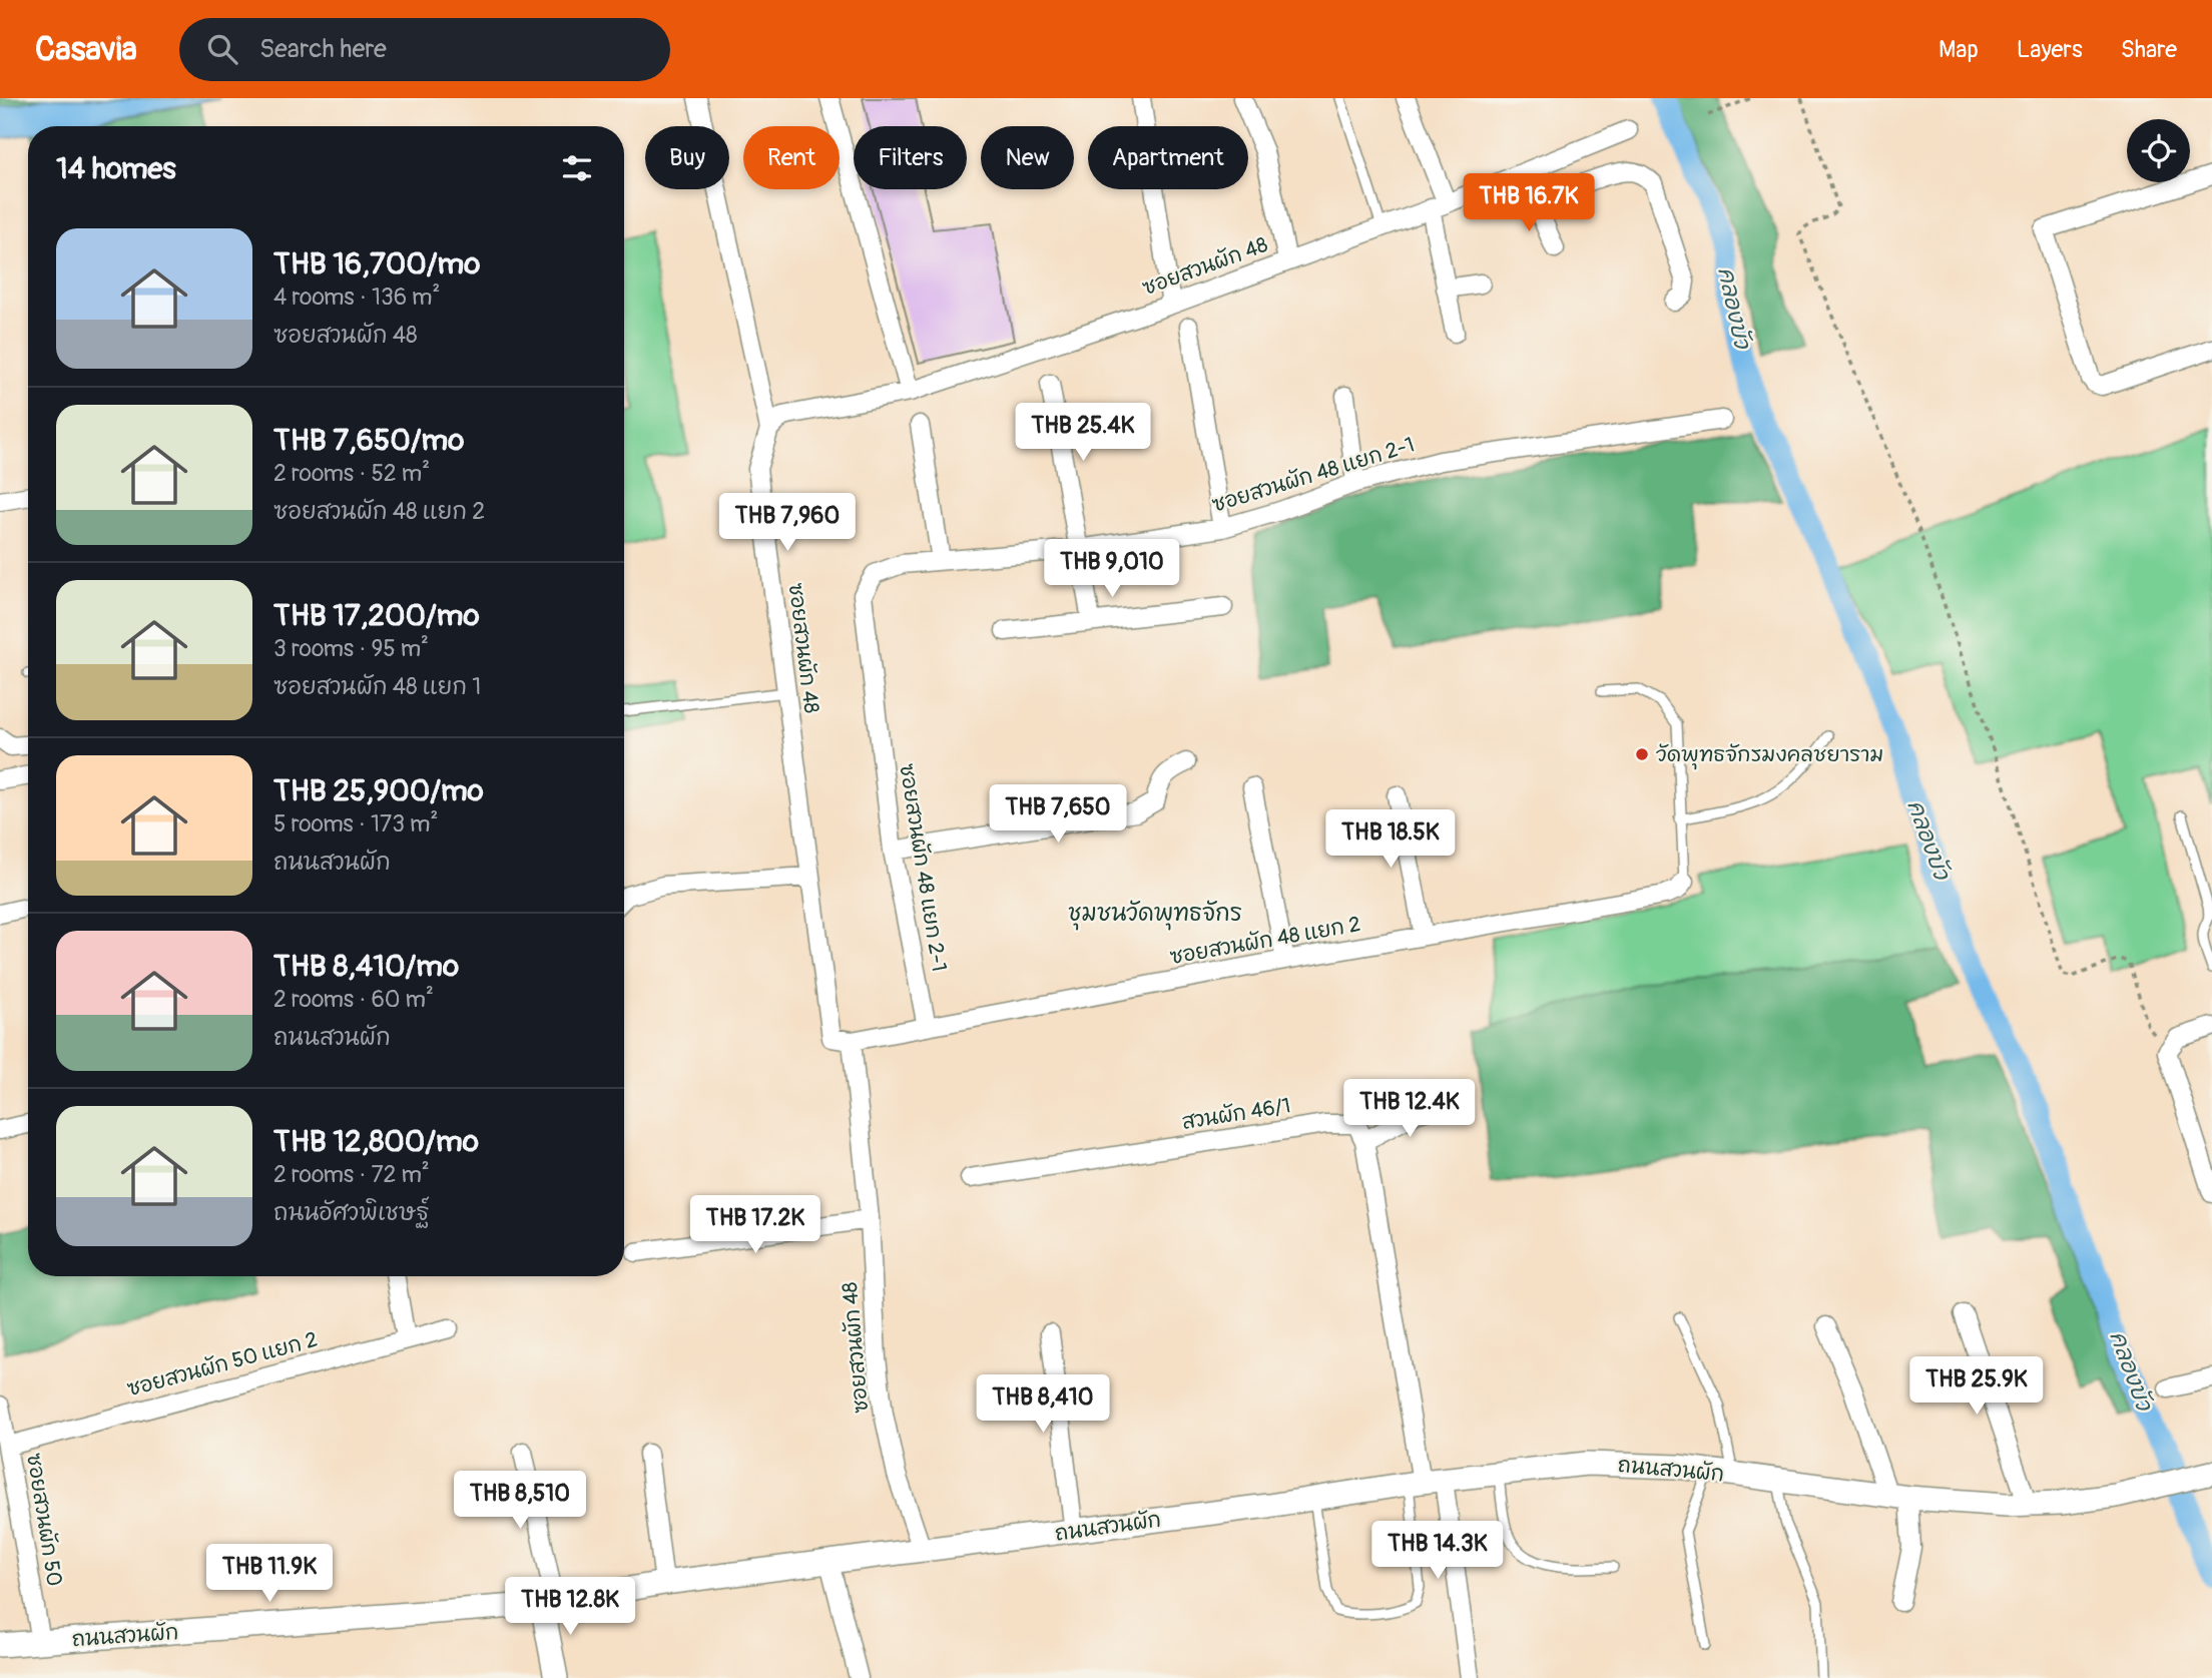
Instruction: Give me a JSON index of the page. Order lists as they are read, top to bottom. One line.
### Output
{"streets":{"street":["ซอยสวนผัก 48","ซอยสวนผัก 48 แยก 2-1","ซอยสวนผัก 48 แยก 2","สวนผัก 46/1","ซอยสวนผัก 50 แยก 2","ถนนสวนผัก","ซอยสวนผัก 50"]},"crossings":[["ซอยสวนผัก 48","ซอยสวนผัก 48 แยก 2"],["ซอยสวนผัก 48","ถนนสวนผัก"],["ซอยสวนผัก 48 แยก 2-1","ซอยสวนผัก 48 แยก 2"],["ซอยสวนผัก 50 แยก 2","ซอยสวนผัก 50"],["ถนนสวนผัก","ซอยสวนผัก 50"]],"districts":["ชุมชนวัดพุทธจักร"],"water":["คลองบัว"],"places":["วัดพุทธจักรมงคลชยาราม"],"page":{"header":"Casavia","search":"Search here","nav":["Map","Layers","Share"],"chip":["Buy","Rent","Filters","New","Apartment"],"heading":"14 homes","price":["THB 16.7K","THB 25.4K","THB 7,960","THB 9,010","THB 7,650","THB 18.5K","THB 12.4K","THB 17.2K","THB 25.9K","THB 8,410","THB 8,510","THB 14.3K","THB 11.9K","THB 12.8K"],"list":[{"name":"THB 16,700/mo","note":"4 rooms · 136 m² · ซอยสวนผัก 48"},{"name":"THB 7,650/mo","note":"2 rooms · 52 m² · ซอยสวนผัก 48 แยก 2"},{"name":"THB 17,200/mo","note":"3 rooms · 95 m² · ซอยสวนผัก 48 แยก 1"},{"name":"THB 25,900/mo","note":"5 rooms · 173 m² · ถนนสวนผัก"},{"name":"THB 8,410/mo","note":"2 rooms · 60 m² · ถนนสวนผัก"},{"name":"THB 12,800/mo","note":"2 rooms · 72 m² · ถนนอัศวพิเชษฐ์"}]}}
